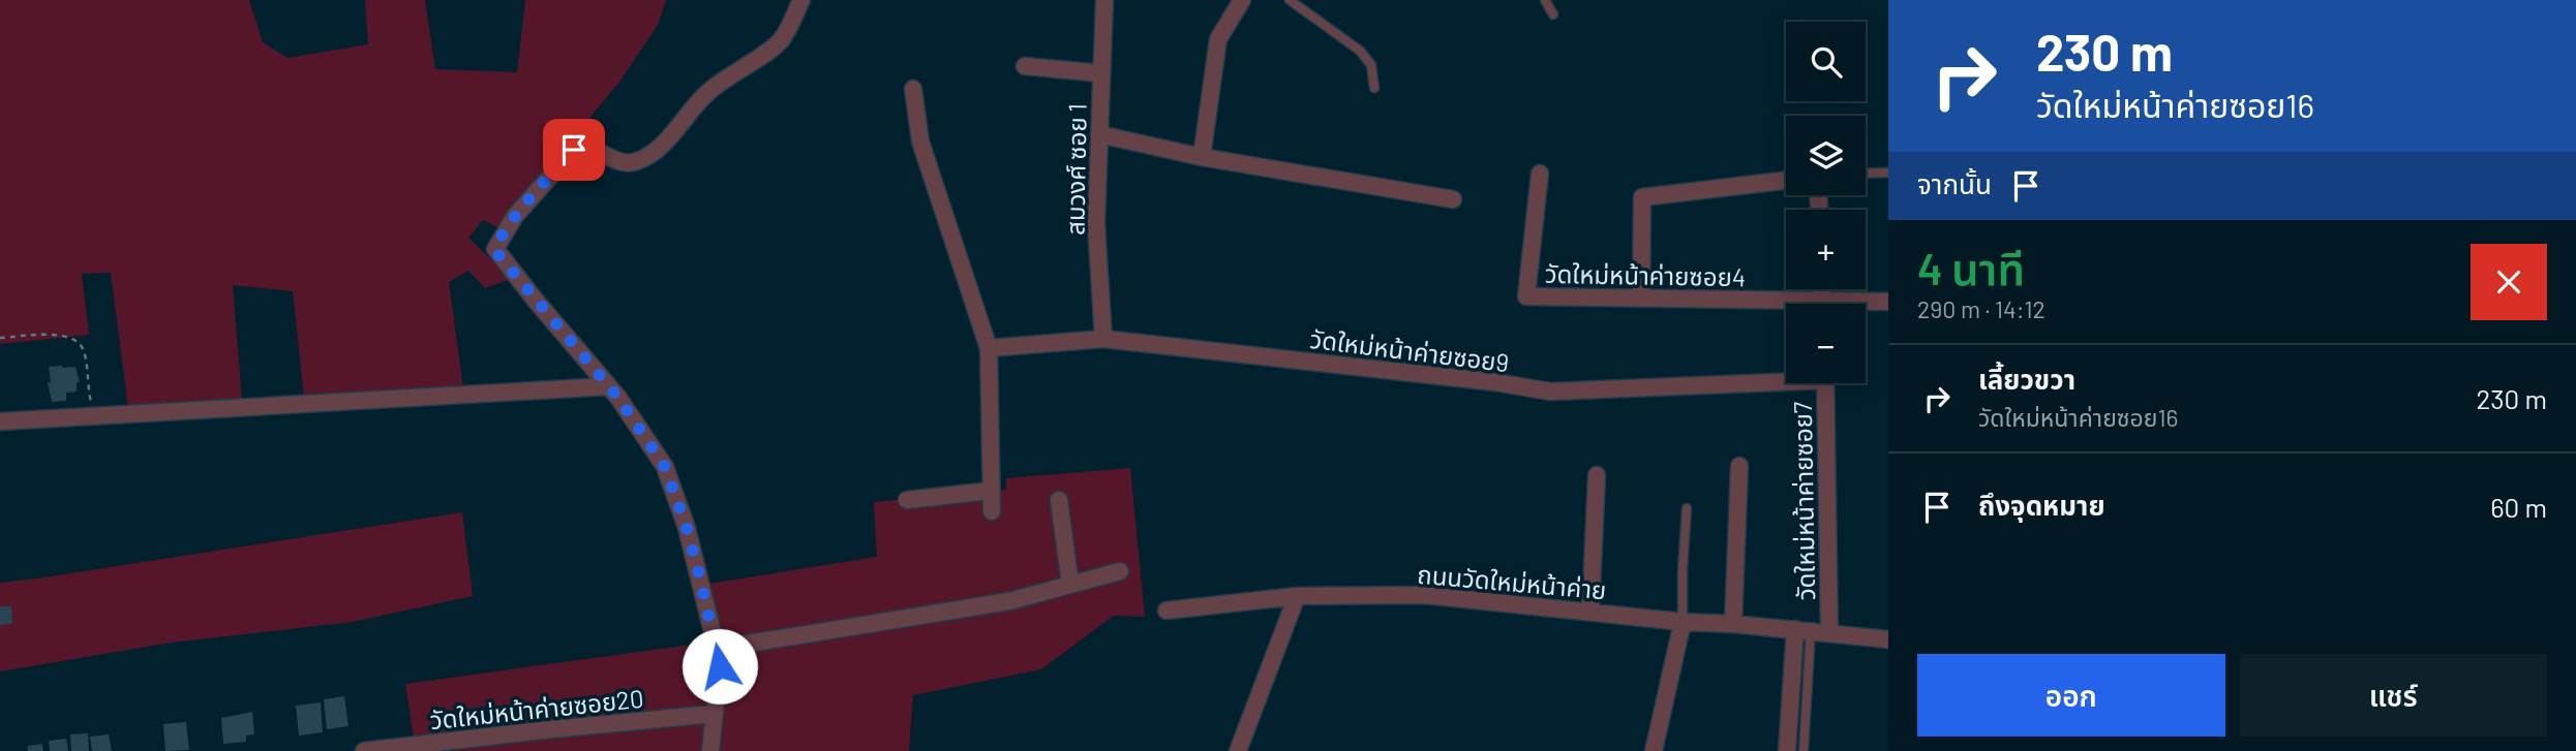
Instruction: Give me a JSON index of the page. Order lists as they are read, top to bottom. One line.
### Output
{"streets":{"street":["สมวงศ์ ซอย 1","วัดใหม่หน้าค่ายซอย4","วัดใหม่หน้าค่ายซอย9","วัดใหม่หน้าค่ายซอย7","ถนนวัดใหม่หน้าค่าย","วัดใหม่หน้าค่ายซอย20"]},"crossings":[["สมวงศ์ ซอย 1","วัดใหม่หน้าค่ายซอย9"],["วัดใหม่หน้าค่ายซอย7","ถนนวัดใหม่หน้าค่าย"]],"page":{"turn":["230 m","วัดใหม่หน้าค่ายซอย16"],"map_buttons":["+","−"],"then":"จากนั้น","heading":["4 นาที","290 m · 14:12"],"list":[{"name":"เลี้ยวขวา","note":"วัดใหม่หน้าค่ายซอย16","value":"230 m"},{"name":"ถึงจุดหมาย","value":"60 m"}],"buttons":["ออก","แชร์"]}}
